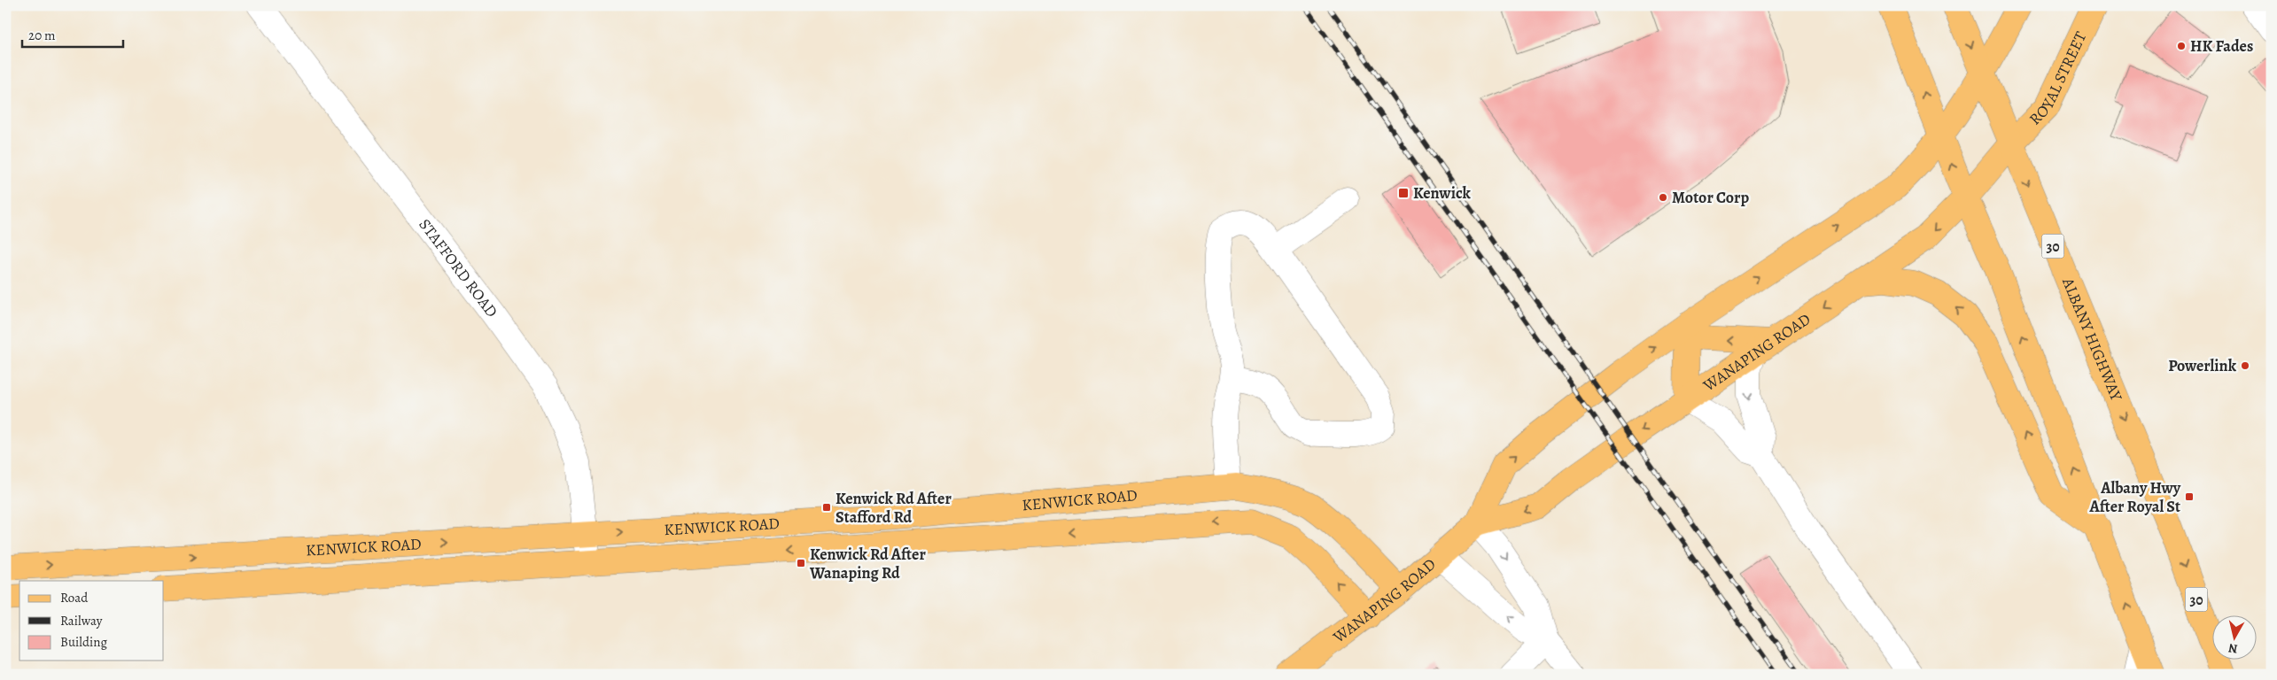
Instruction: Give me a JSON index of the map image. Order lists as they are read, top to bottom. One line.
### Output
{"streets":{"main road":["ROYAL STREET","30","ALBANY HIGHWAY","WANAPING ROAD","KENWICK ROAD"],"street":["STAFFORD ROAD"]},"crossings":[["ROYAL STREET","ALBANY HIGHWAY"],["ROYAL STREET","WANAPING ROAD"],["STAFFORD ROAD","KENWICK ROAD"],["ALBANY HIGHWAY","WANAPING ROAD"],["WANAPING ROAD","KENWICK ROAD"]],"places":{"other":["HK Fades","Motor Corp","Powerlink"],"transit":["Kenwick","Albany Hwy After Royal St","Kenwick Rd After Stafford Rd","Kenwick Rd After Wanaping Rd"]},"legend":["Road","Railway","Building"],"scale_bar":"20 m","north":"bottom"}
